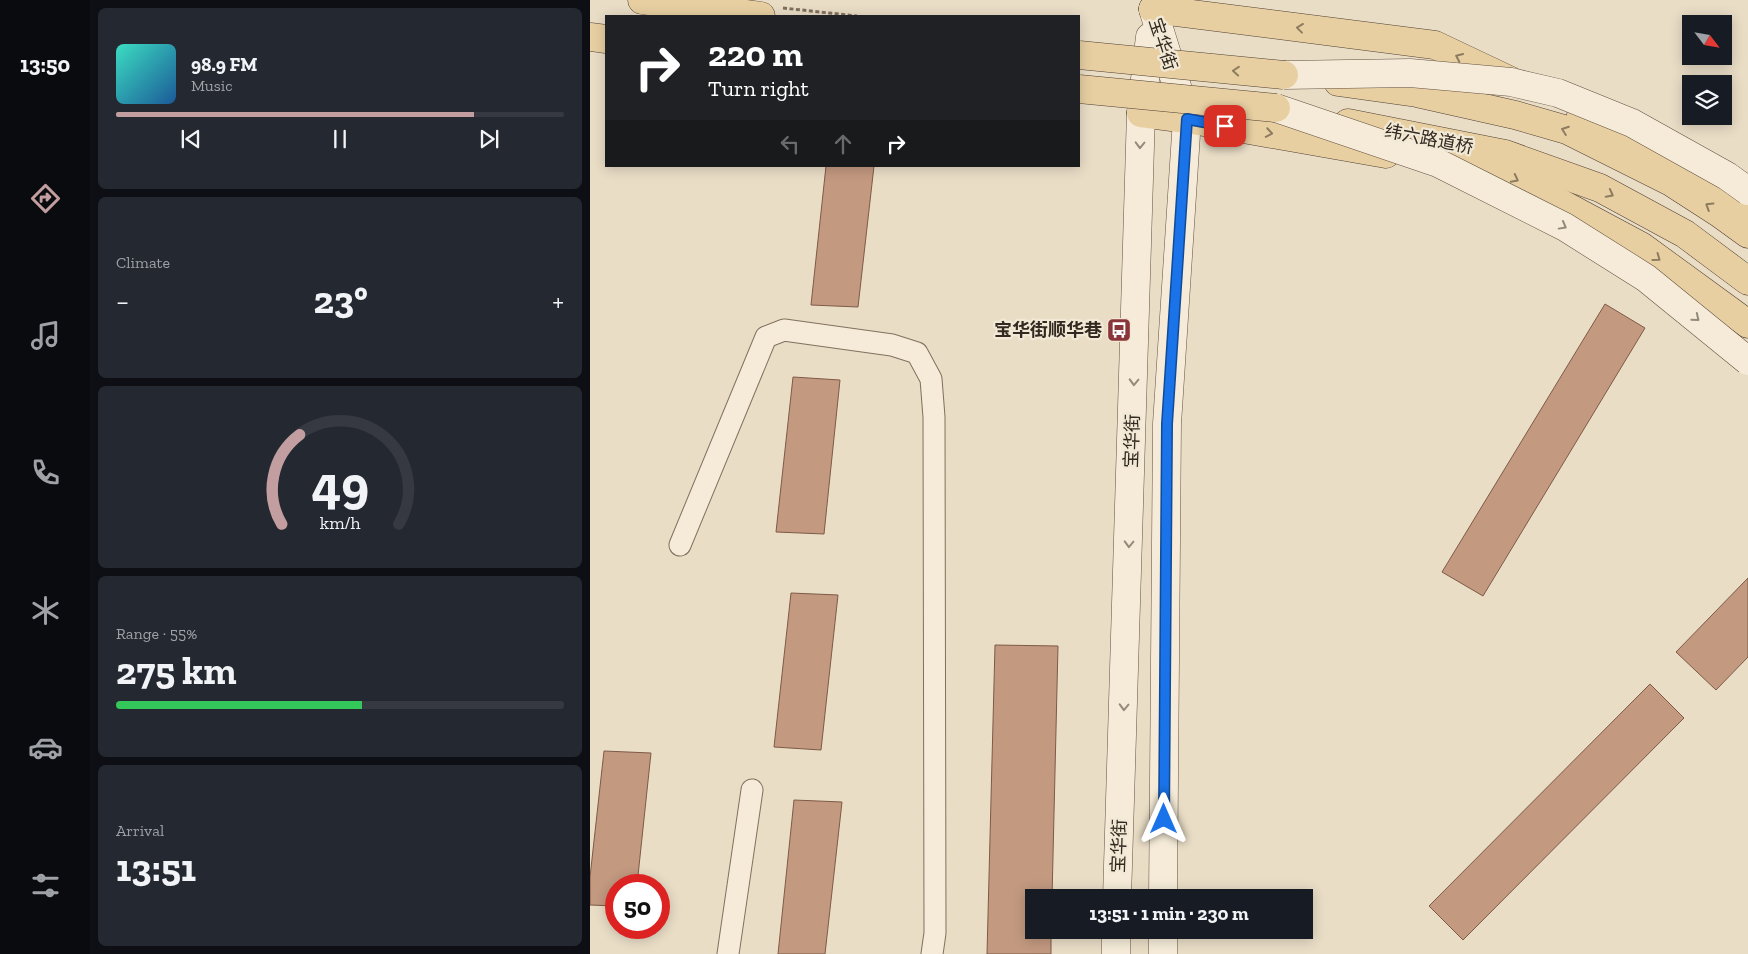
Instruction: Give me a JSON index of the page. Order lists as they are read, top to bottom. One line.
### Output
{"streets":{"main road":["宝华街","纬六路道桥"]},"places":{"bus stop":["宝华街顺华巷"]},"north":"bottom right","page":{"tabs":"13:50","turn":["220 m","Turn right"],"song":["98.9 FM","Music"],"tile":["Climate",["Range · 55%","275 km"],["Arrival","13:51"]],"heat":["−","23°","+"],"limit":"50","trip":"13:51 · 1 min · 230 m","gauge":["49","km/h"]}}
